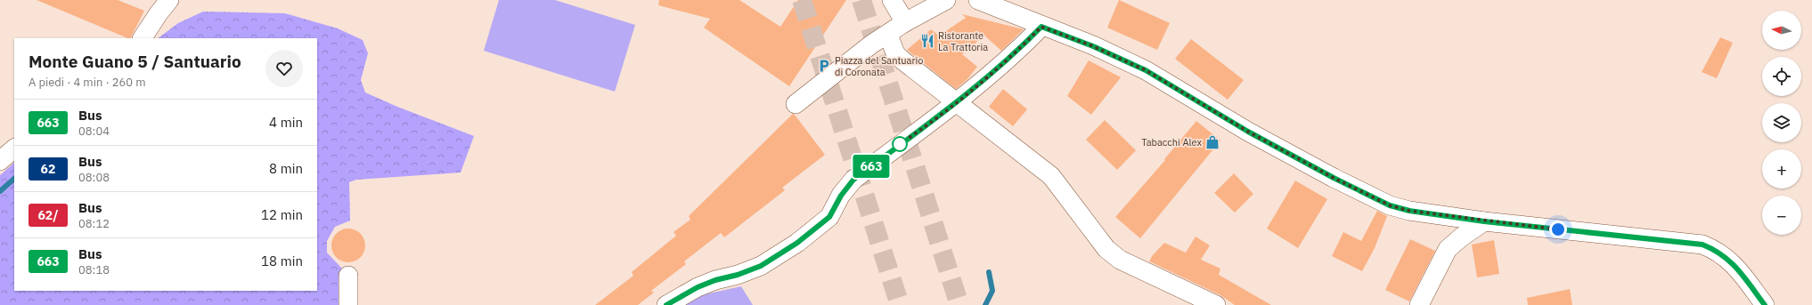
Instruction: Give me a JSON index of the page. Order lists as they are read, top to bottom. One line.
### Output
{"places":{"restaurant":["Ristorante La Trattoria"],"parking":["Piazza del Santuario di Coronata"],"shop":["Tabacchi Alex"]},"lines":["bus line 663"],"north":"left","page":{"on_map":"663","map_buttons":["+","−"],"heading":["Monte Guano 5 / Santuario","A piedi · 4 min · 260 m"],"list":[{"mark":"663","name":"Bus","note":"08:04","value":"4 min"},{"mark":"62","name":"Bus","note":"08:08","value":"8 min"},{"mark":"62/","name":"Bus","note":"08:12","value":"12 min"},{"mark":"663","name":"Bus","note":"08:18","value":"18 min"}]}}
